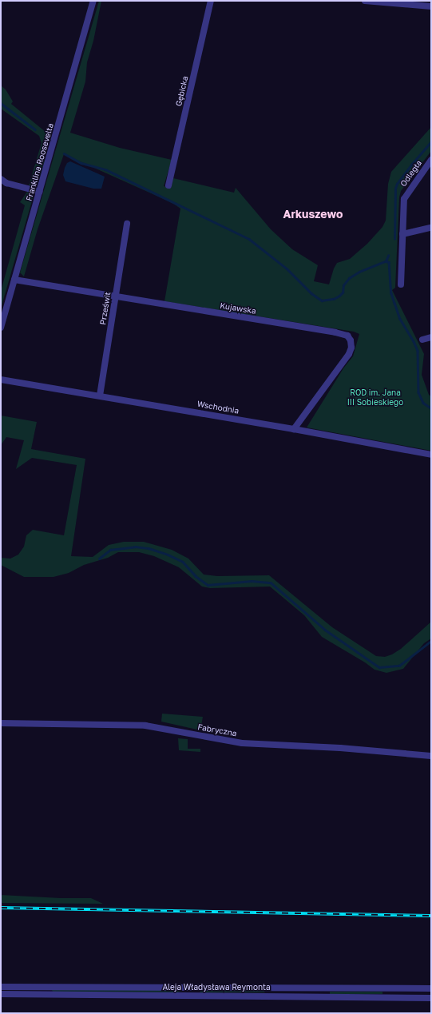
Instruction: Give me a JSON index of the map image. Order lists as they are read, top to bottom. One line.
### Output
{"streets":{"street":["Gębicka","Franklina Roosevelta","Odległa","Prześwit","Kujawska","Wschodnia","Fabryczna","Aleja Władysława Reymonta"]},"crossings":[["Franklina Roosevelta","Kujawska"],["Prześwit","Kujawska"],["Prześwit","Wschodnia"],["Kujawska","Wschodnia"]],"districts":["Arkuszewo"],"parks":["ROD im. Jana III Sobieskiego"]}
